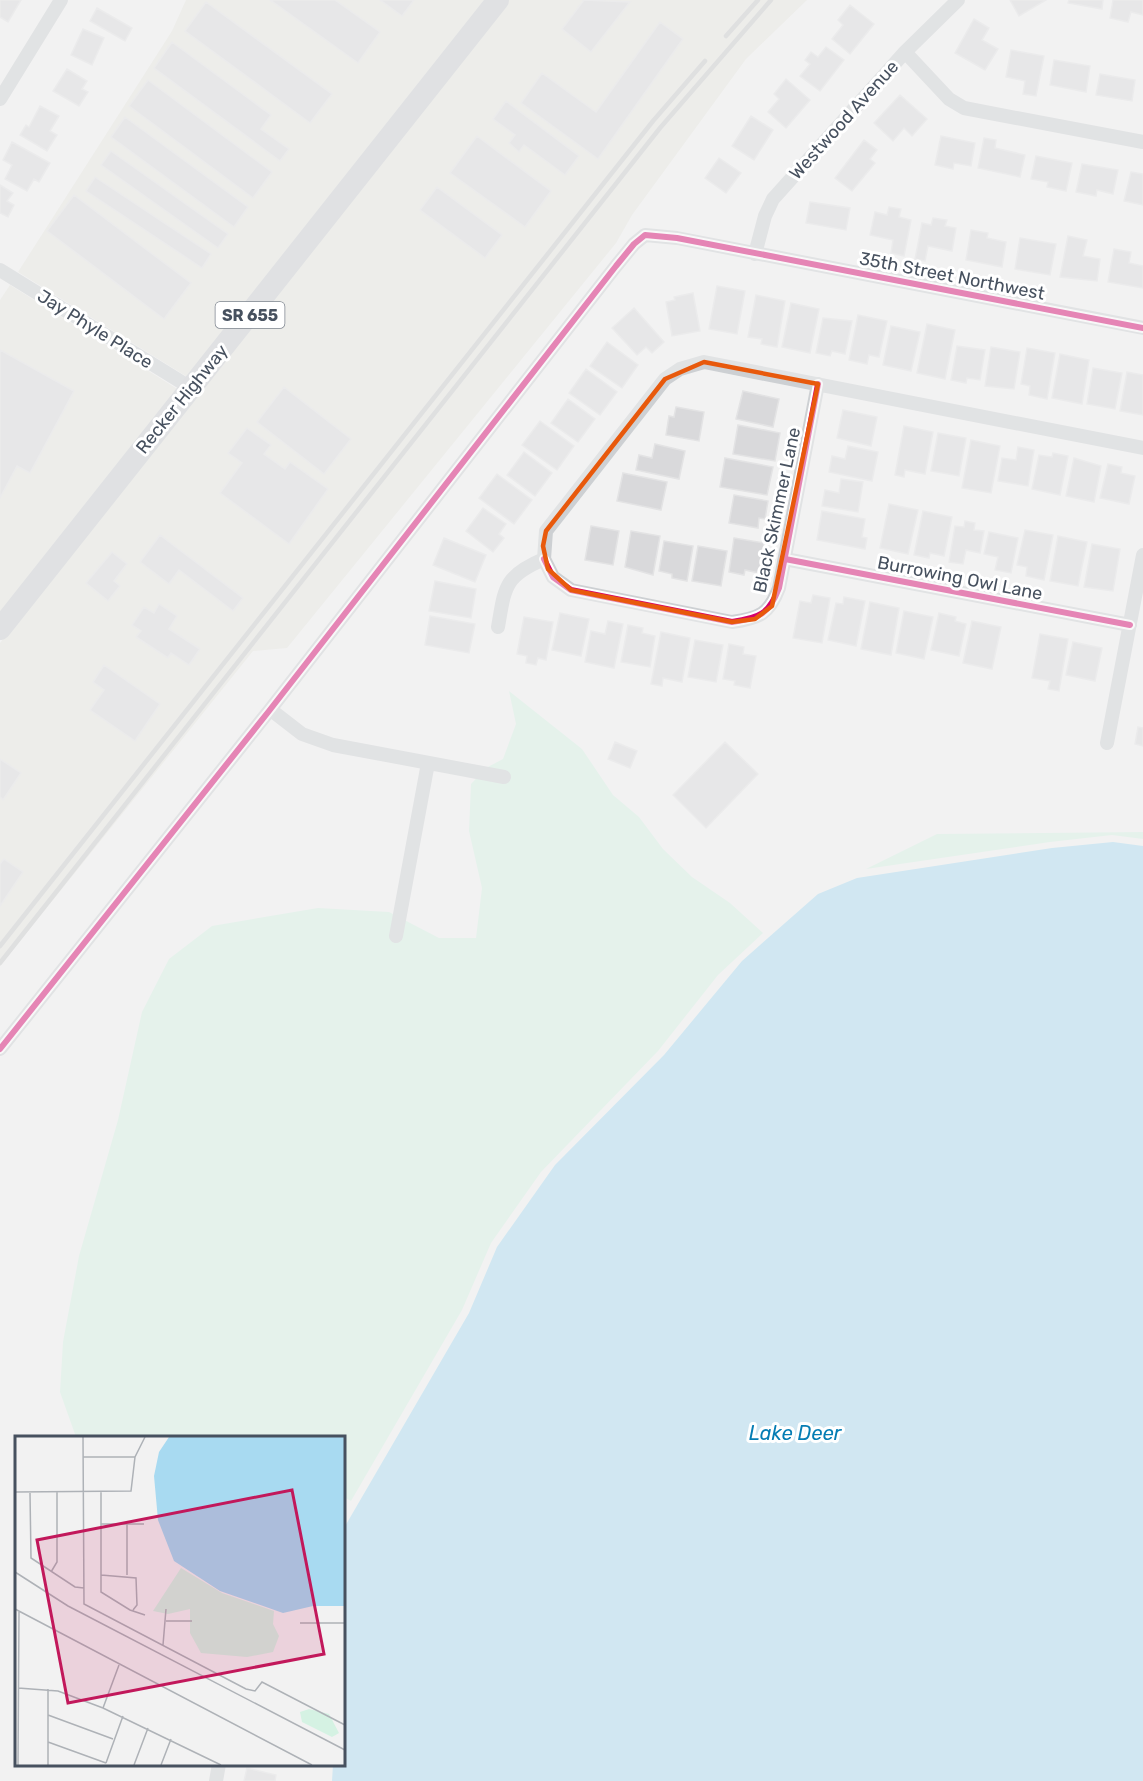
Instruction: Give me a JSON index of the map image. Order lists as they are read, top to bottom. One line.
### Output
{"streets":{"main road":["SR 655","Recker Highway"],"street":["Westwood Avenue","35th Street Northwest","Jay Phyle Place","Black Skimmer Lane","Burrowing Owl Lane"]},"crossings":[["Westwood Avenue","35th Street Northwest"],["Jay Phyle Place","Recker Highway"],["Black Skimmer Lane","Burrowing Owl Lane"]],"water":["Lake Deer"]}
